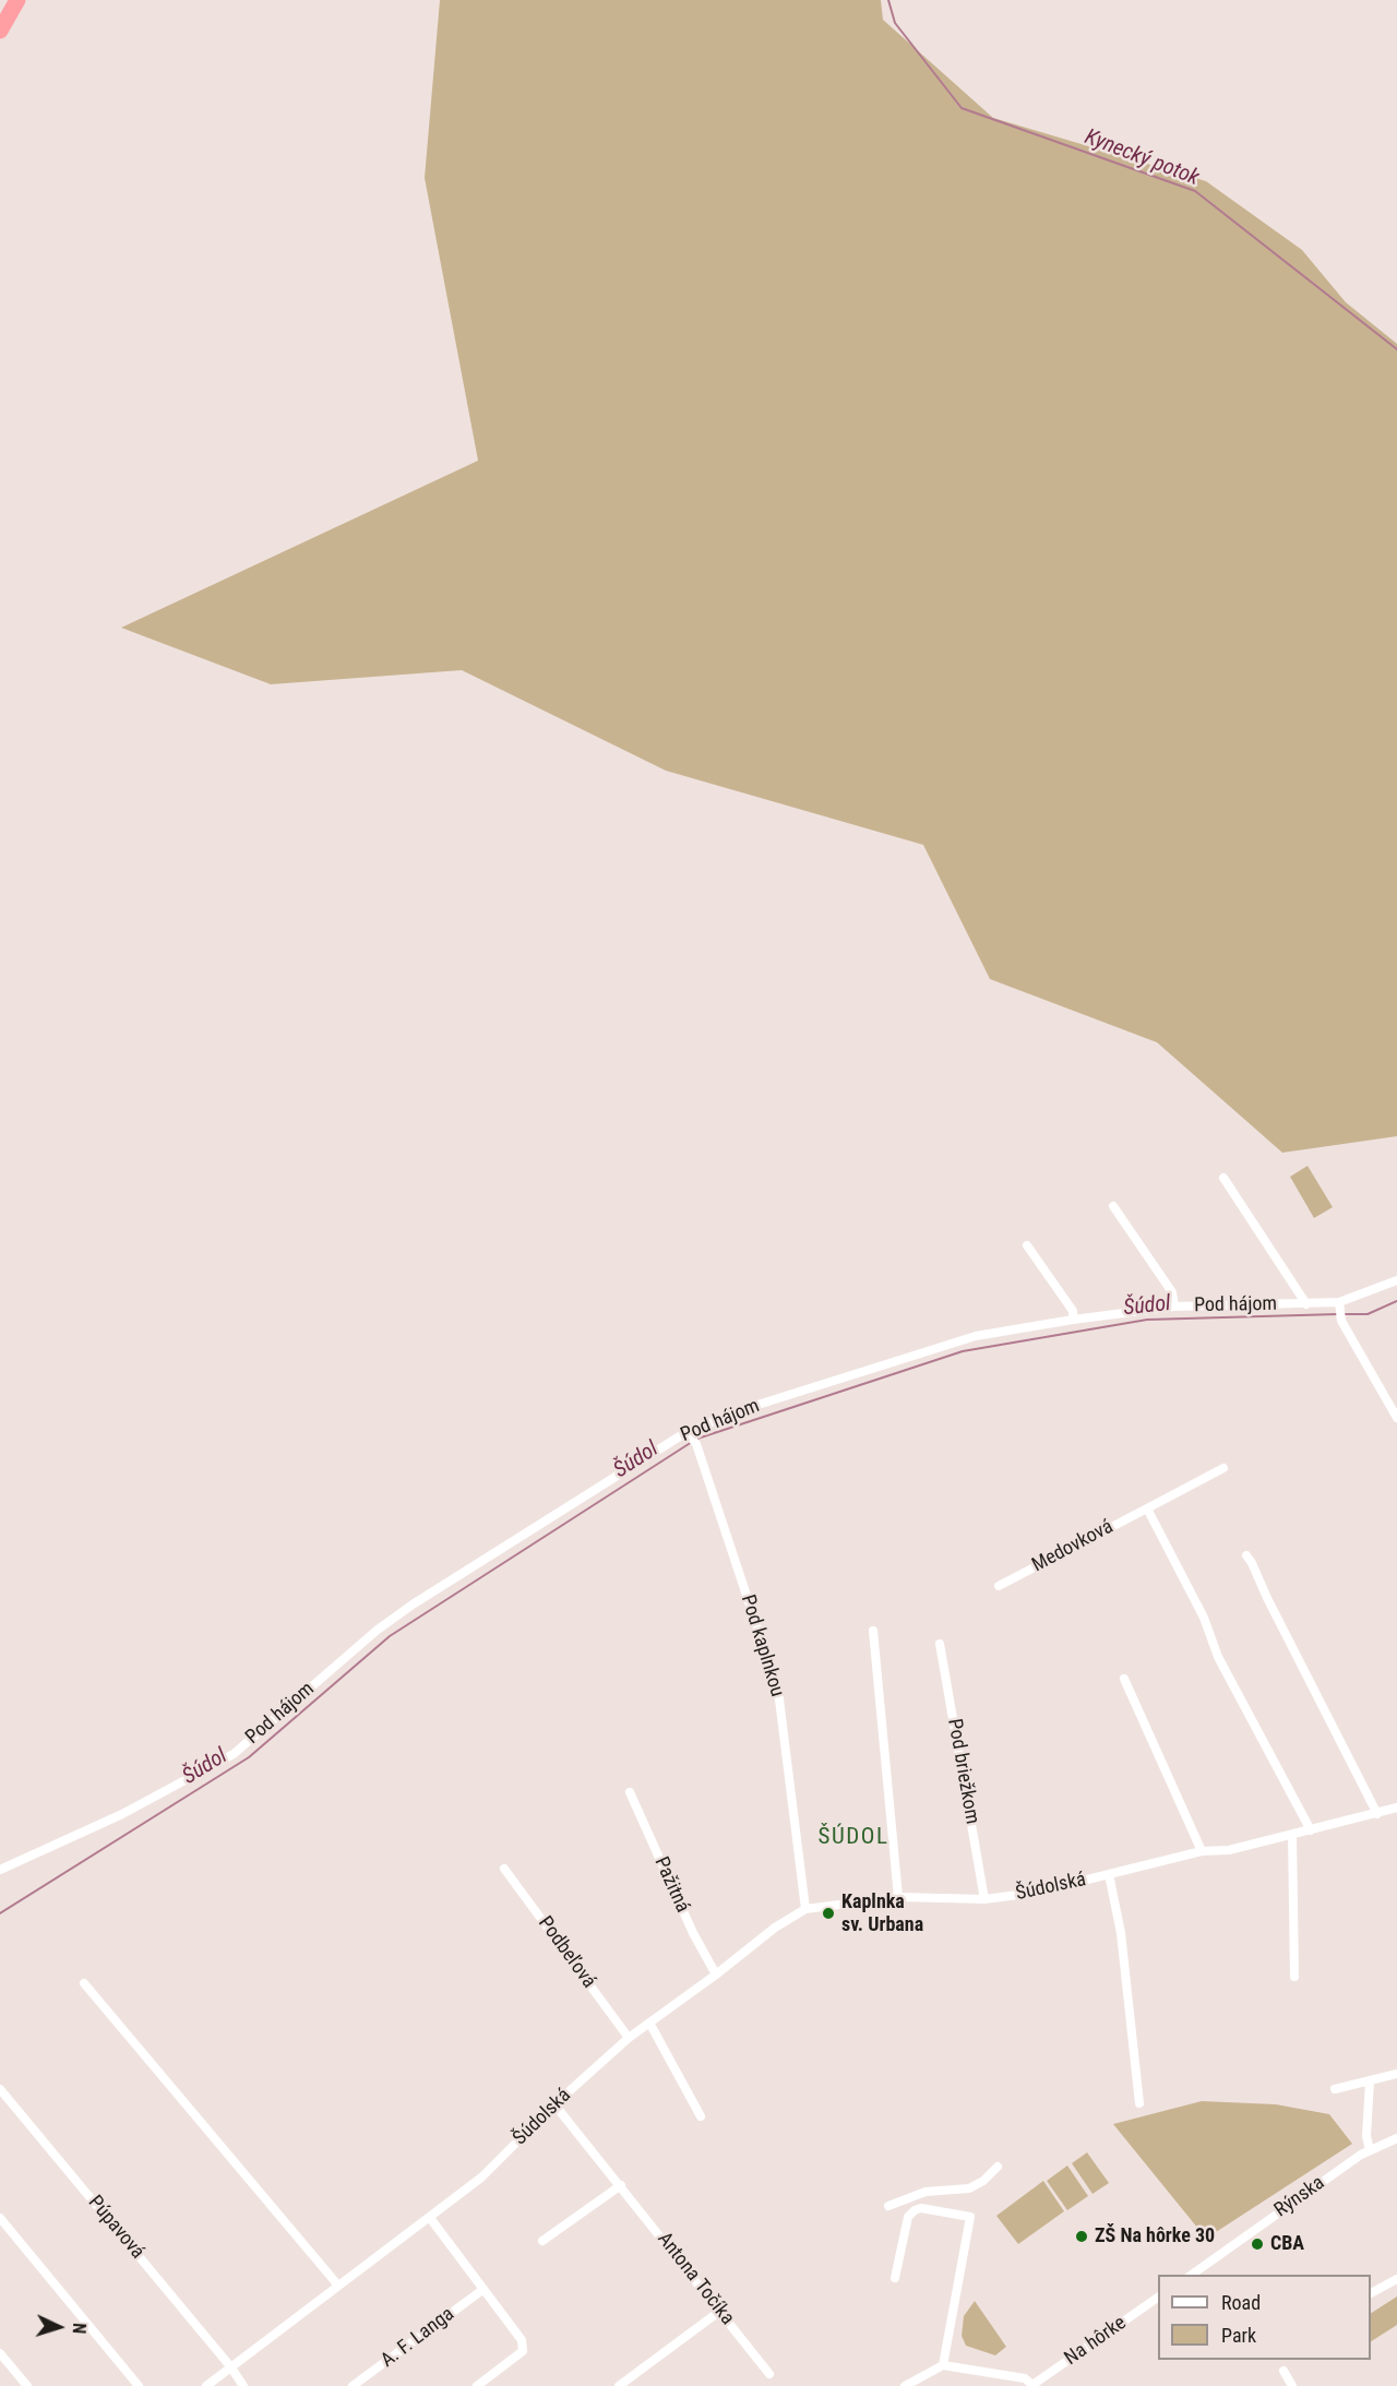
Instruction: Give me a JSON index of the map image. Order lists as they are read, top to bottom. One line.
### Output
{"streets":{"street":["Pod hájom","Medovková","Pod kaplnkou","Pod briežkom","Pažitná","Šúdolská","Podbeľová","Rýnska","Púpavová","Antona Točíka","A. F. Langa","Na hôrke"]},"crossings":[["Pod hájom","Pod kaplnkou"],["Pod kaplnkou","Šúdolská"],["Pod briežkom","Šúdolská"],["Pažitná","Šúdolská"],["Šúdolská","Podbeľová"],["Šúdolská","Púpavová"],["Šúdolská","Antona Točíka"]],"districts":["ŠÚDOL"],"water":["Kynecký potok","Šúdol"],"places":["Kaplnka sv. Urbana","ZŠ Na hôrke 30","CBA"],"legend":["Road","Park"],"north":"right"}
